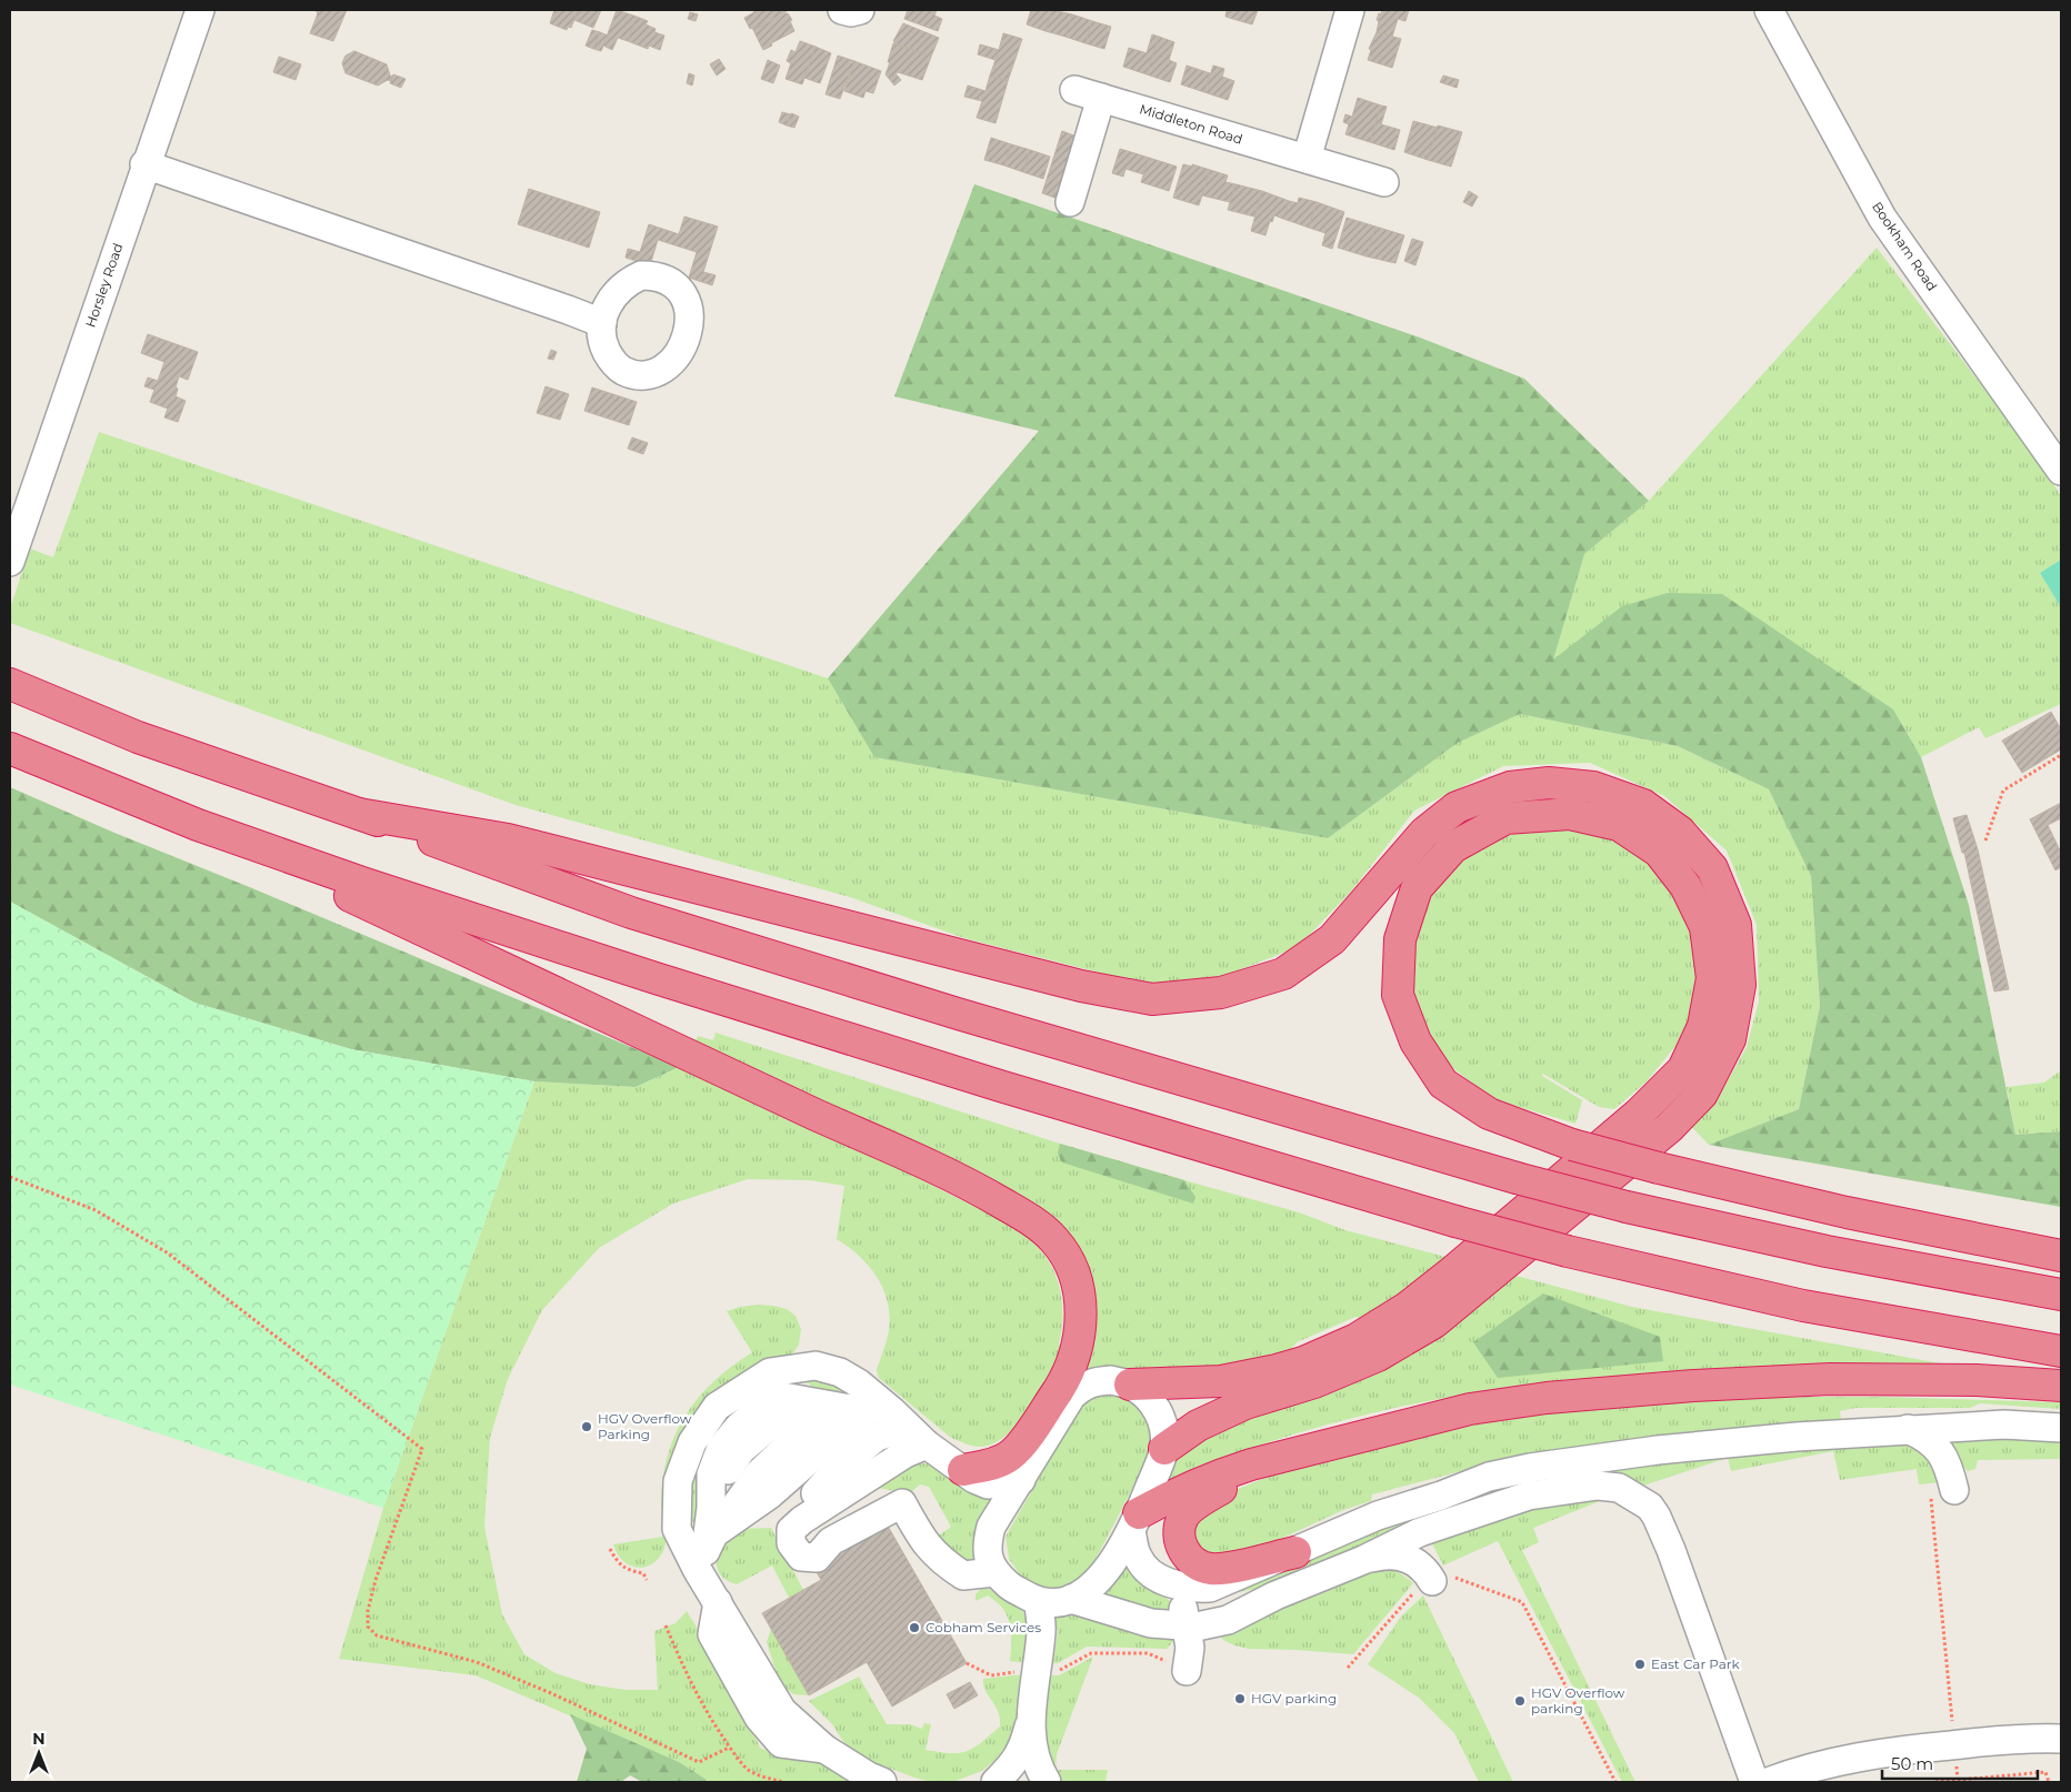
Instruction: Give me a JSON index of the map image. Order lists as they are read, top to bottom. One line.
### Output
{"streets":{"street":["Middleton Road","Bookham Road","Horsley Road"]},"places":["HGV Overflow Parking","Cobham Services","East Car Park","HGV parking","HGV Overflow parking"],"scale_bar":"50 m","north":"top"}
